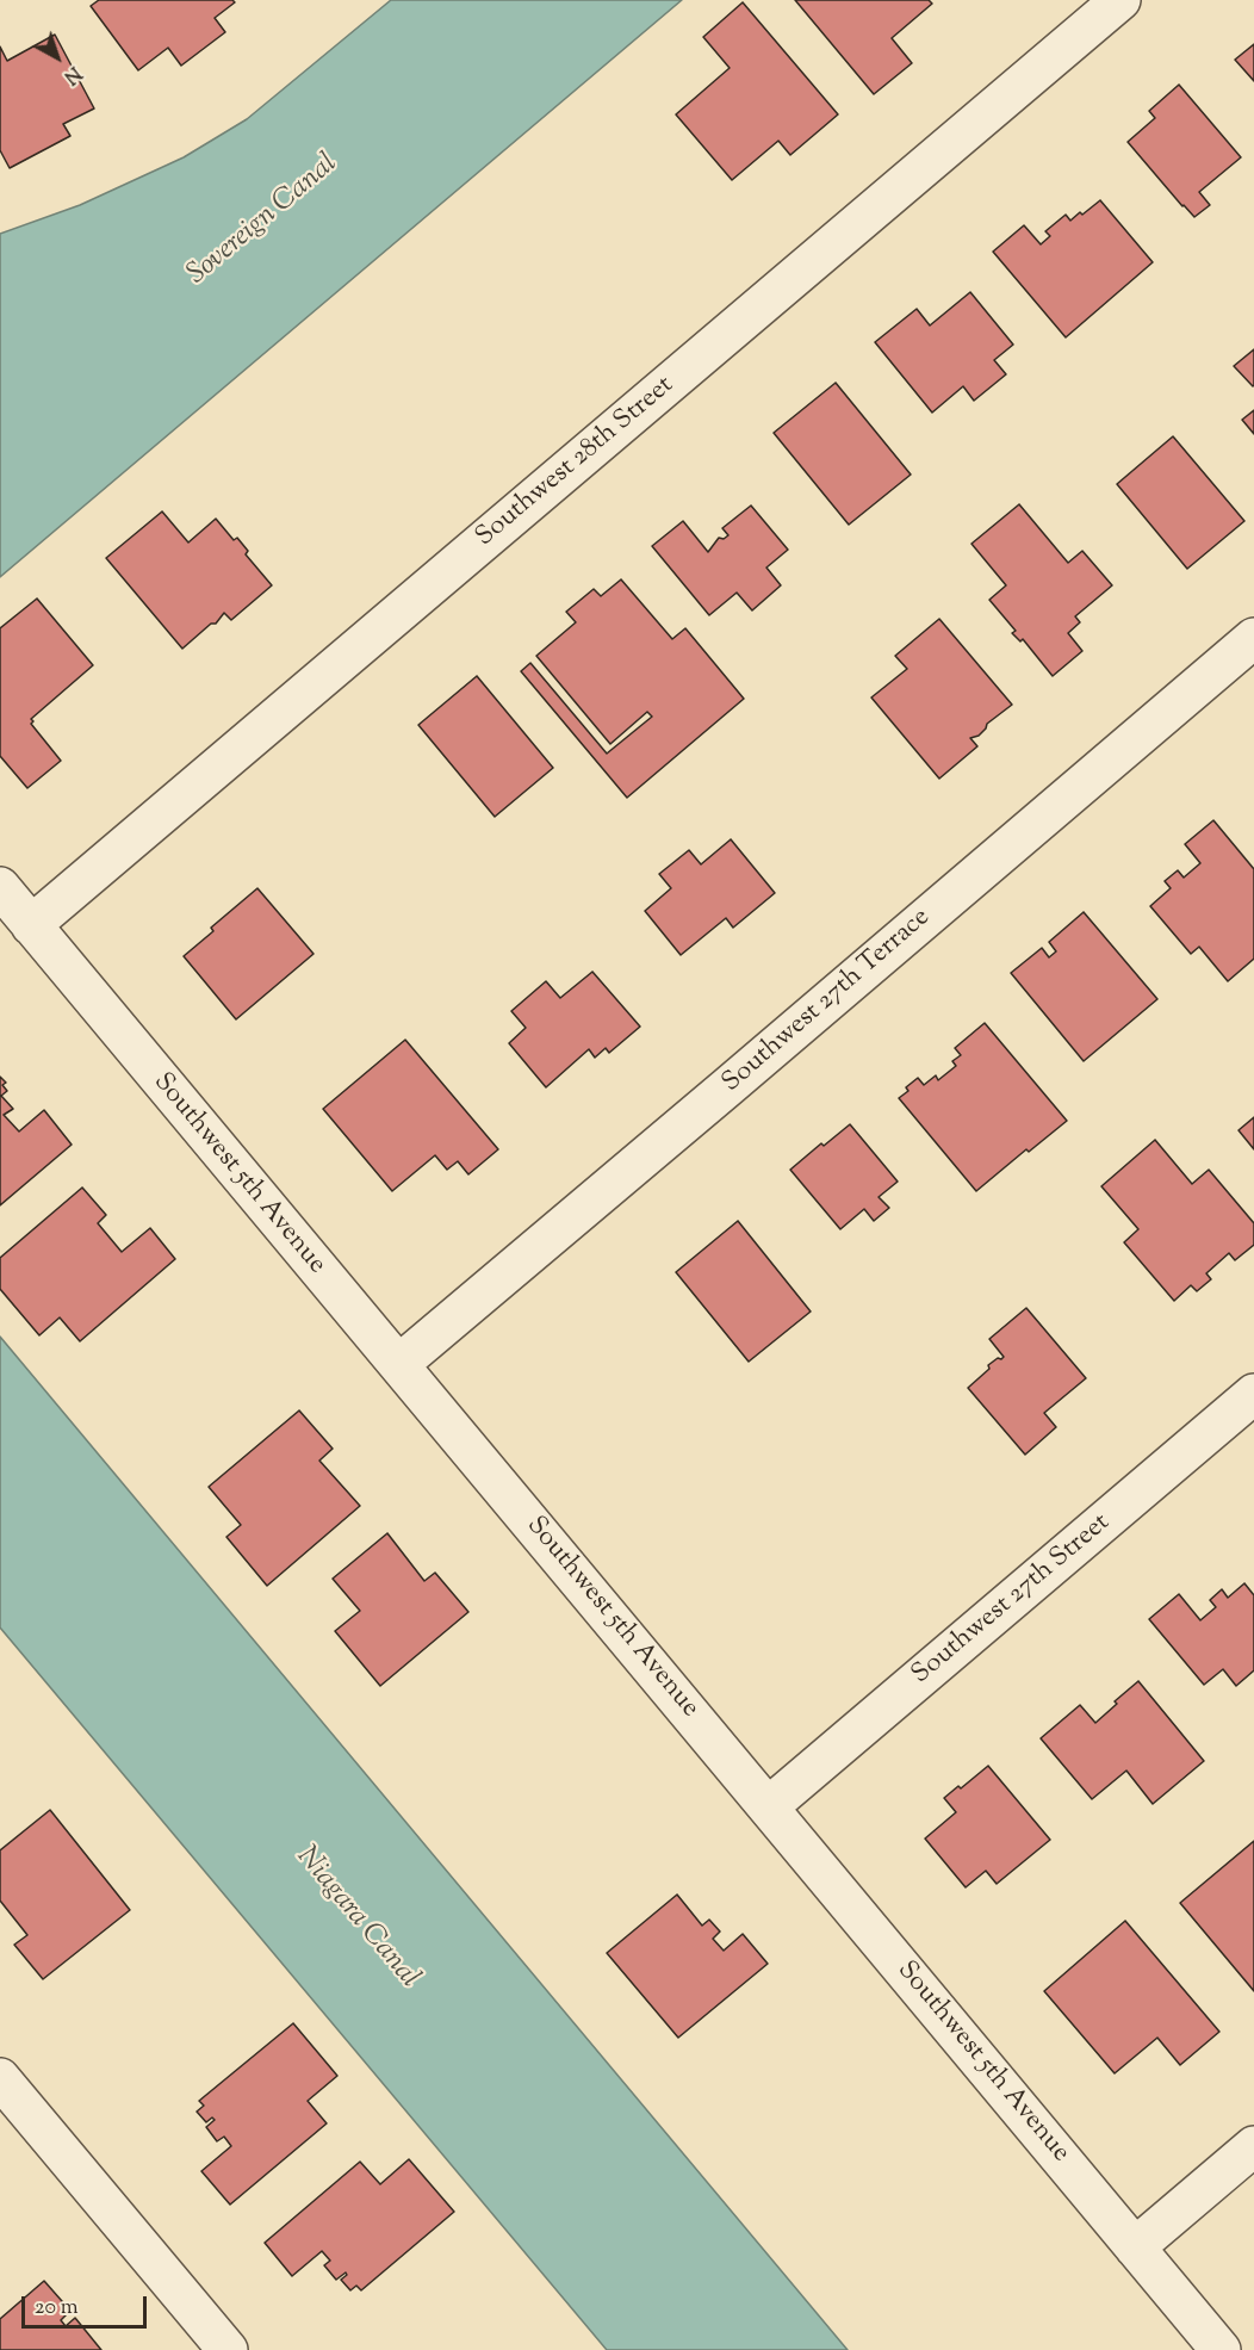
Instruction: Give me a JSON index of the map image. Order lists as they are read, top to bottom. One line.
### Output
{"streets":{"street":["Southwest 28th Street","Southwest 27th Terrace","Southwest 5th Avenue","Southwest 27th Street"]},"crossings":[["Southwest 28th Street","Southwest 5th Avenue"],["Southwest 27th Terrace","Southwest 5th Avenue"],["Southwest 5th Avenue","Southwest 27th Street"]],"water":["Sovereign Canal","Niagara Canal"],"scale_bar":"20 m","north":"bottom right"}
